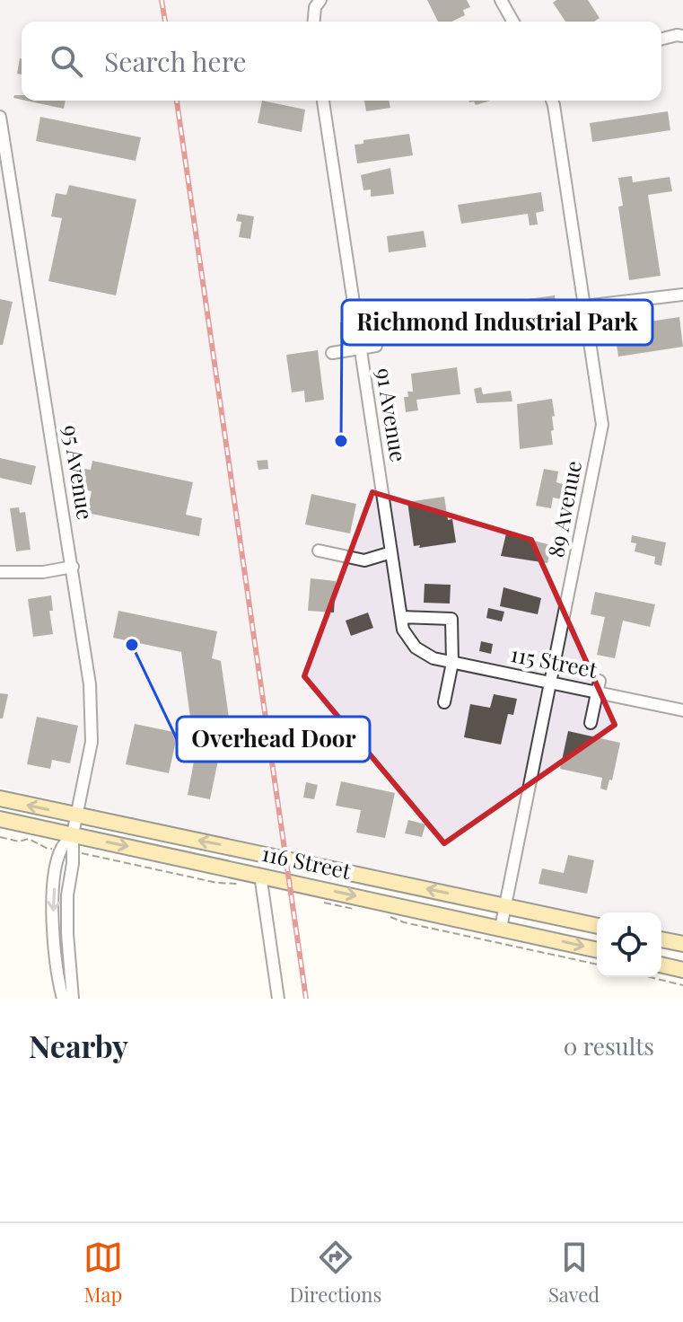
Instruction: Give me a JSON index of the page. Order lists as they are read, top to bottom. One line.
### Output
{"streets":{"main road":["116 Street"],"street":["91 Avenue","95 Avenue","89 Avenue","115 Street"]},"crossings":[["91 Avenue","115 Street"],["95 Avenue","116 Street"],["89 Avenue","115 Street"],["89 Avenue","116 Street"]],"places":["Richmond Industrial Park","Overhead Door"],"page":{"search":"Search here","heading":["Nearby","0 results"],"nav":["Map","Directions","Saved"]}}
